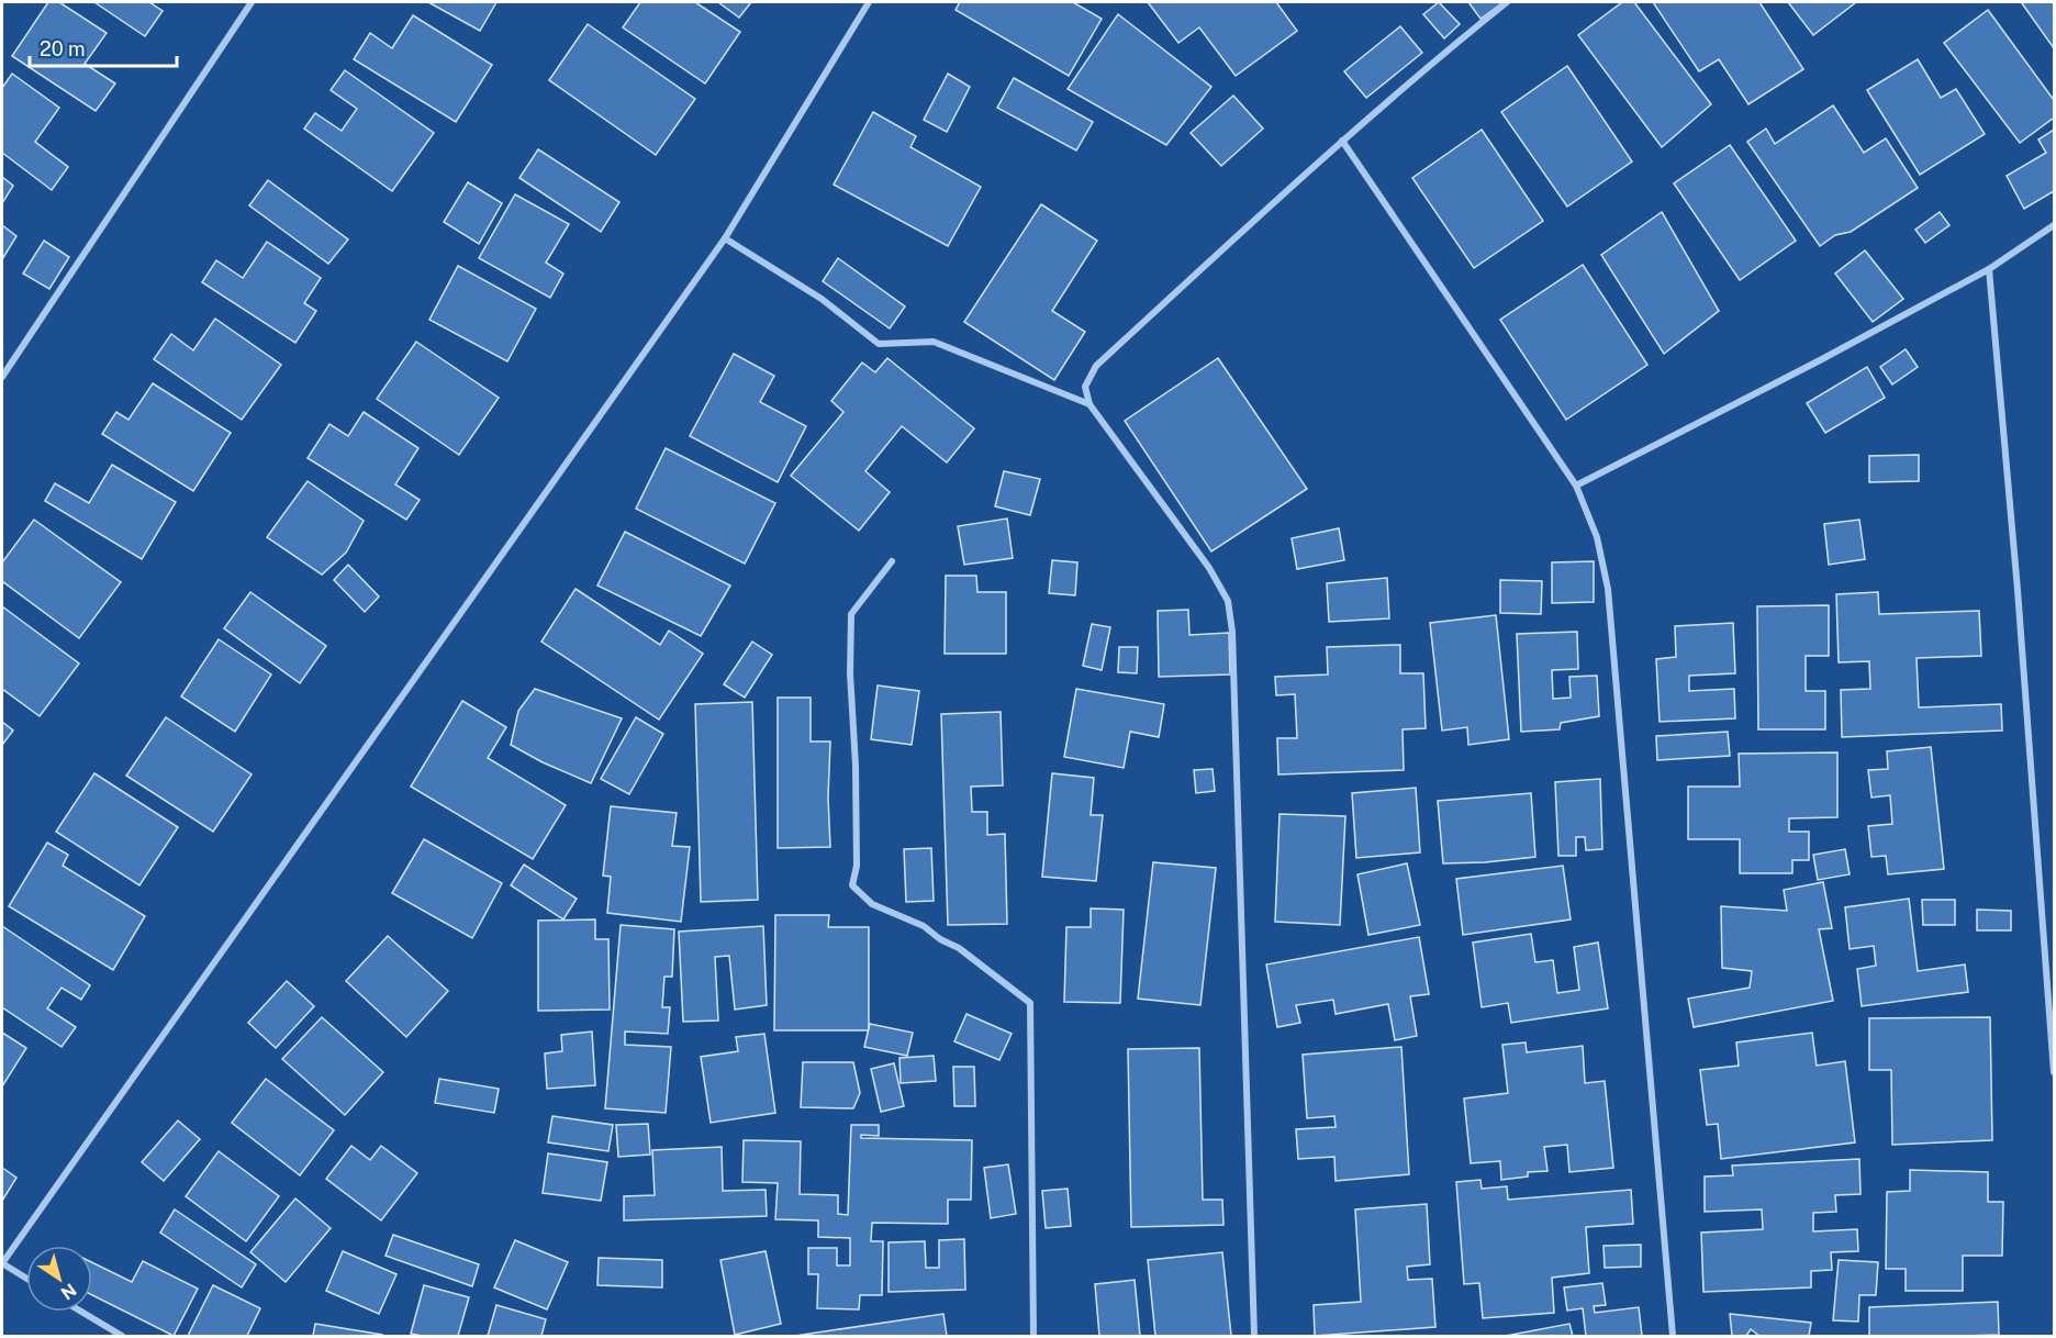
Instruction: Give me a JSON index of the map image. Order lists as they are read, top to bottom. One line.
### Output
{"scale_bar":"20 m","north":"bottom right"}
